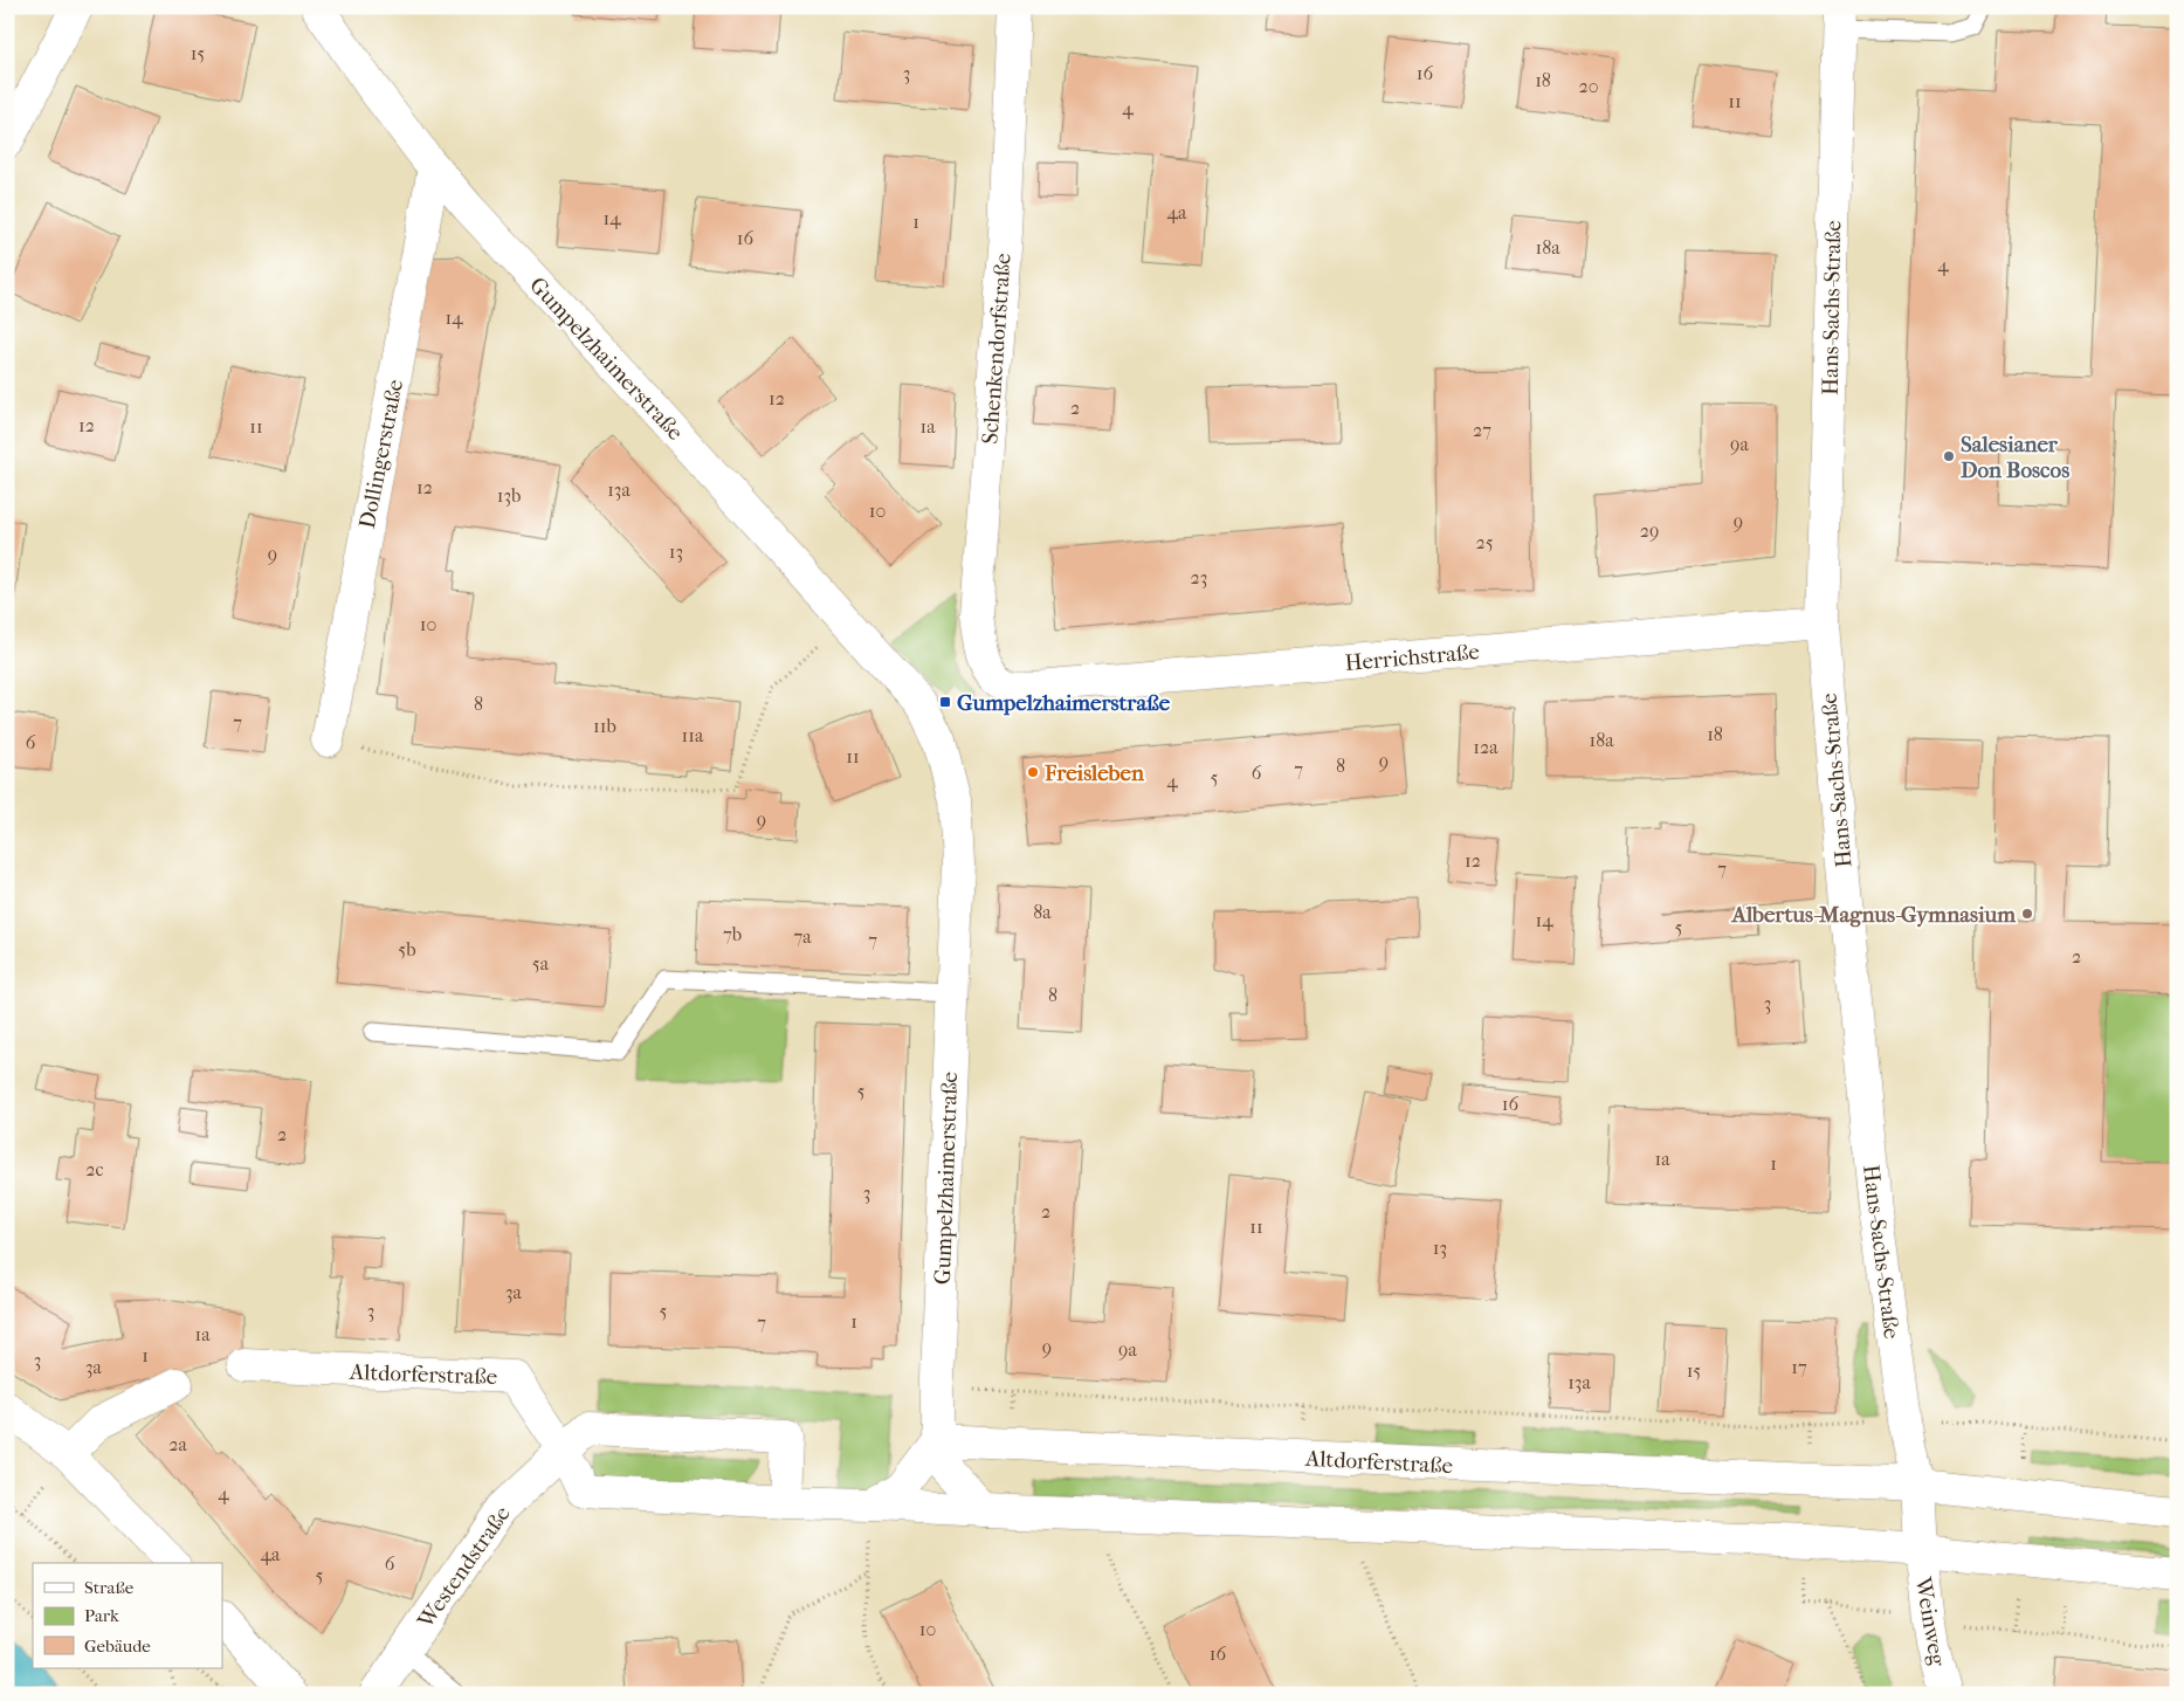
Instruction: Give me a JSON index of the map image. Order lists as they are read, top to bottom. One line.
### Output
{"streets":{"street":["Hans-Sachs-Straße","Schenkendorfstraße","Gumpelzhaimerstraße","Dollingerstraße","Herrichstraße","Altdorferstraße","Westendstraße","Weinweg"]},"crossings":[["Hans-Sachs-Straße","Herrichstraße"],["Hans-Sachs-Straße","Altdorferstraße"],["Hans-Sachs-Straße","Weinweg"],["Schenkendorfstraße","Herrichstraße"],["Gumpelzhaimerstraße","Dollingerstraße"],["Gumpelzhaimerstraße","Altdorferstraße"],["Altdorferstraße","Westendstraße"],["Altdorferstraße","Weinweg"]],"places":{"other":["Salesianer Don Boscos","Freisleben","Albertus-Magnus-Gymnasium"],"transit":["Gumpelzhaimerstraße"]},"house_numbers":["15","3","16","18","20","11","4","4a","14","1","16","18a","4","14","12","2","12","11","1a","27","9a","12","13a","13b","10","9","29","25","13","9","23","10","8","7","11b","18","11a","18a","6","12a","11","9","8","7","6","5","4","9","12","7","8a","14","5","7b","7a","7","5b","2","5a","8","3","5","16","2","1a","1","2c","3","2","11","13","3a","3","5","1","7","1a","9","9a","1","3","3a","17","15","13a","2a","4","4a","6","5","10","16"],"legend":["Straße","Park","Gebäude"]}
